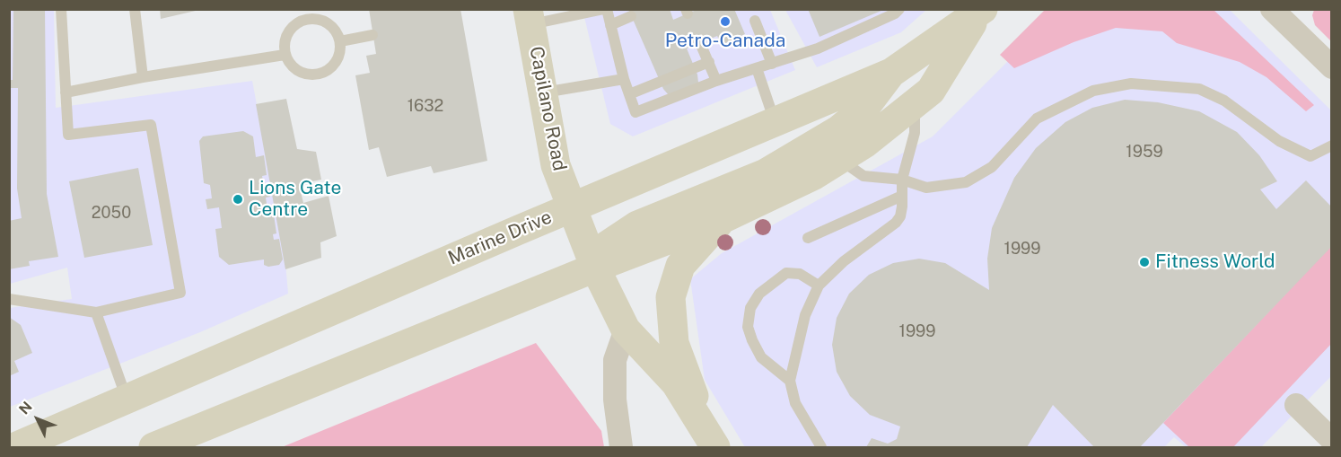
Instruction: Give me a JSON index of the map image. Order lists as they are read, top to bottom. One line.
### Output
{"streets":{"main road":["Capilano Road","Marine Drive"]},"crossings":[["Capilano Road","Marine Drive"]],"places":["Petro-Canada","Lions Gate Centre","Fitness World"],"house_numbers":["1632","1959","2050","1999","1999"],"north":"top left"}
